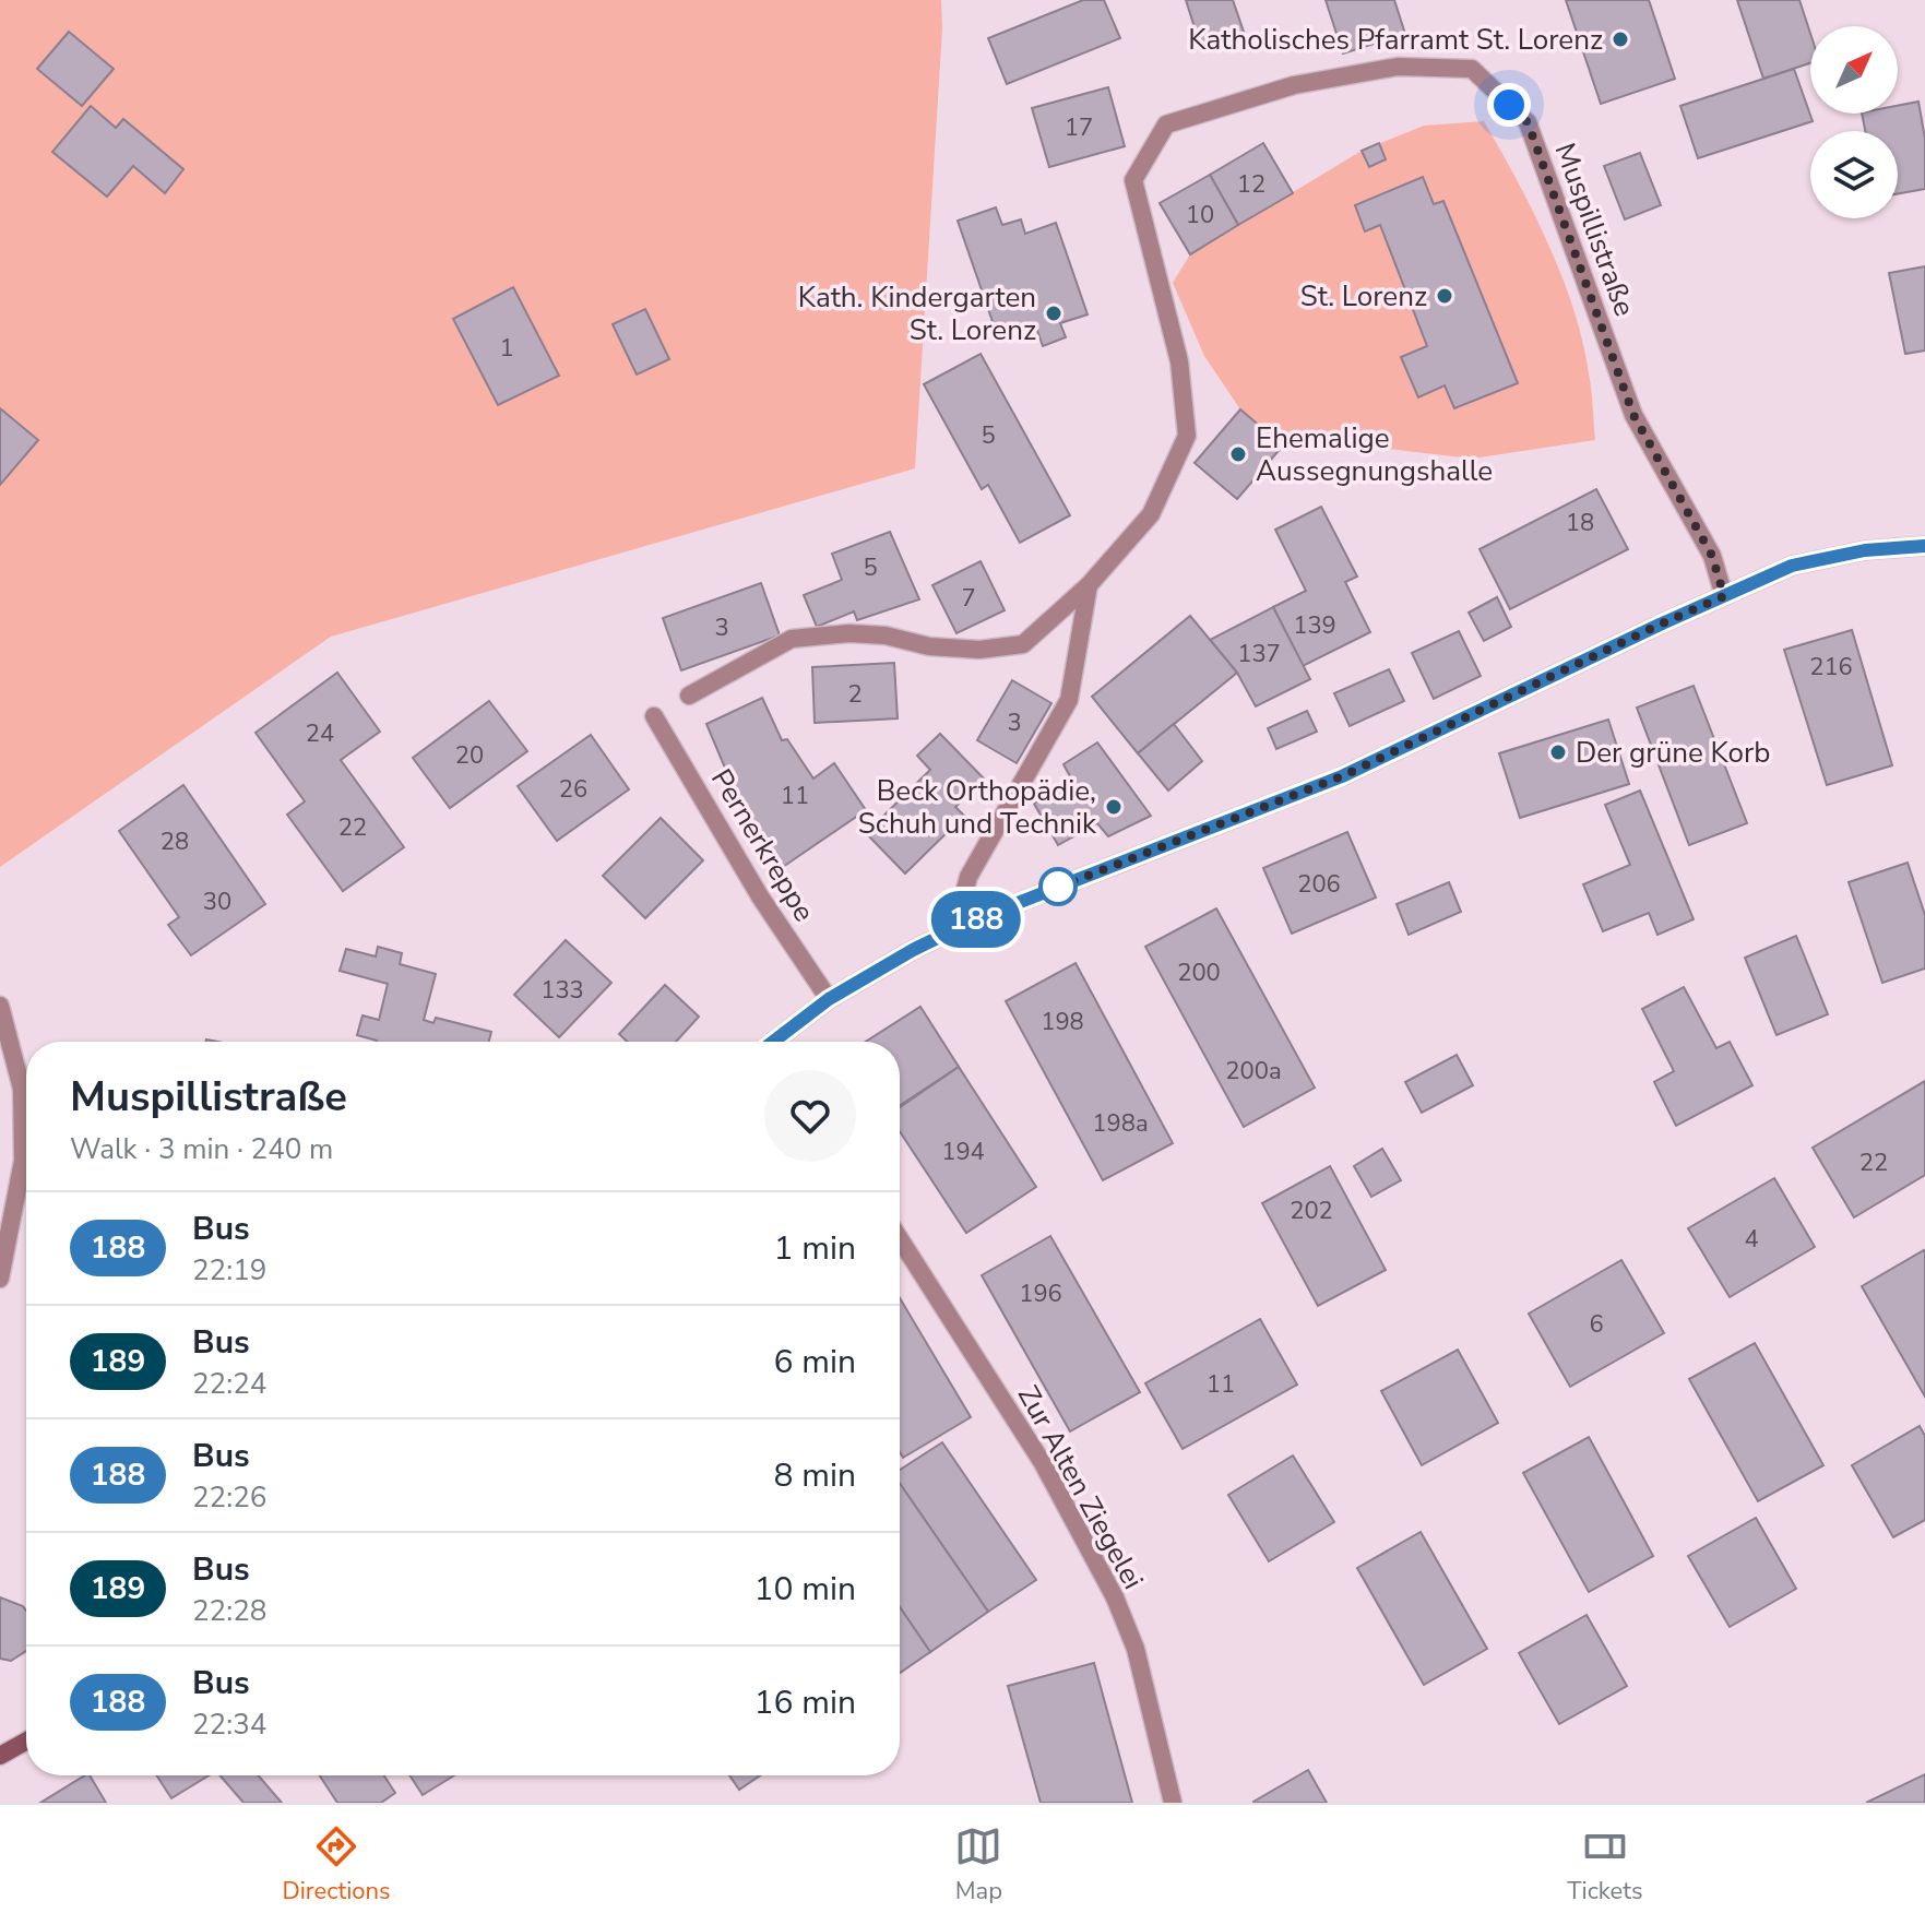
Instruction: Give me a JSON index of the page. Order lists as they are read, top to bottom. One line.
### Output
{"streets":{"street":["Muspillistraße","Pernerkreppe","Zur Alten Ziegelei"]},"places":["Katholisches Pfarramt St. Lorenz","St. Lorenz","Kath. Kindergarten St. Lorenz","Ehemalige Aussegnungshalle","Der grüne Korb","Beck Orthopädie, Schuh und Technik"],"lines":["bus line 188"],"house_numbers":["17","12","10","1","5","18","5","7","139","3","137","216","2","3","24","20","26","11","22","28","206","30","200","133","198","200a","198a","194","22","202","4","196","6","11"],"north":"top right","page":{"on_map":"188","heading":["Muspillistraße","Walk · 3 min · 240 m"],"list":[{"mark":"188","name":"Bus","note":"22:19","value":"1 min"},{"mark":"189","name":"Bus","note":"22:24","value":"6 min"},{"mark":"188","name":"Bus","note":"22:26","value":"8 min"},{"mark":"189","name":"Bus","note":"22:28","value":"10 min"},{"mark":"188","name":"Bus","note":"22:34","value":"16 min"}],"tabs":["Directions","Map","Tickets"]}}
